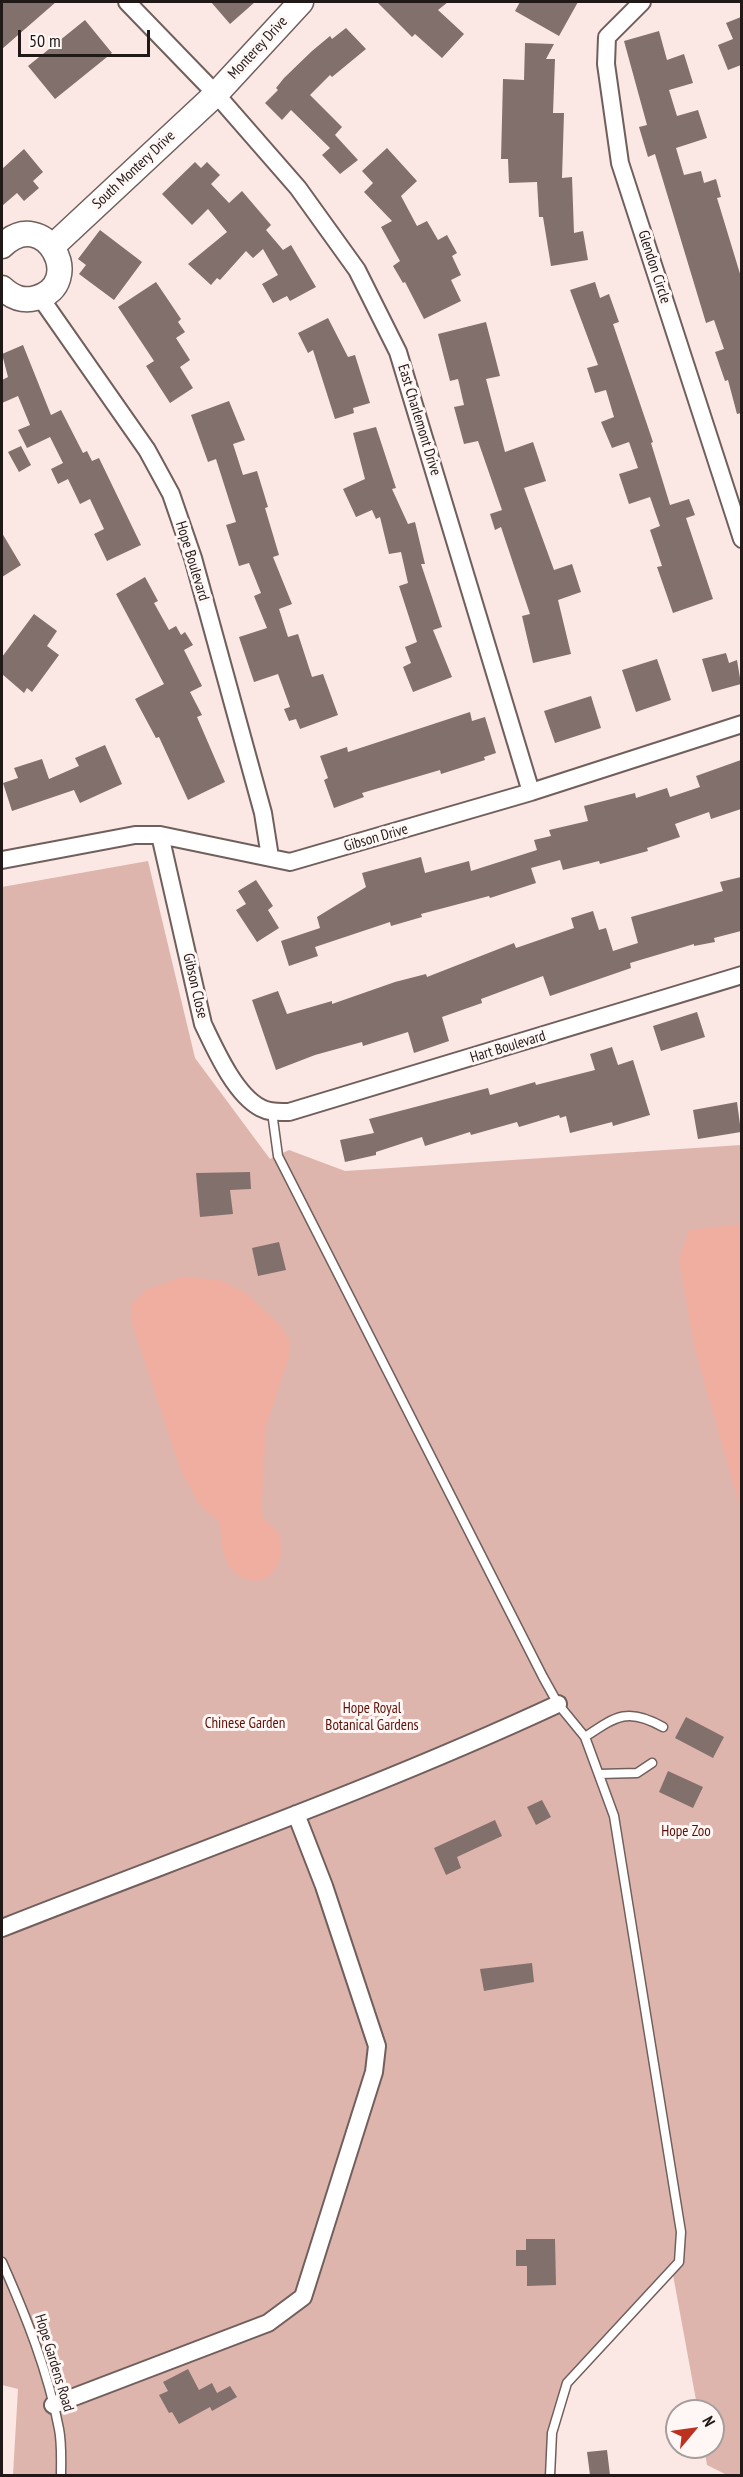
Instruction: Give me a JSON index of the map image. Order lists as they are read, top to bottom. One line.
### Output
{"streets":{"street":["Monterey Drive","South Montery Drive","Glendon Circle","East Charlemont Drive","Hope Boulevard","Gibson Drive","Gibson Close","Hart Boulevard"],"lane":["Hope Gardens Road"]},"crossings":[["Monterey Drive","South Montery Drive"],["Monterey Drive","East Charlemont Drive"],["South Montery Drive","East Charlemont Drive"],["East Charlemont Drive","Gibson Drive"],["Hope Boulevard","Gibson Drive"],["Gibson Drive","Gibson Close"],["Gibson Close","Hart Boulevard"]],"parks":["Hope Royal Botanical Gardens","Chinese Garden","Hope Zoo"],"scale_bar":"50 m","north":"top right"}
